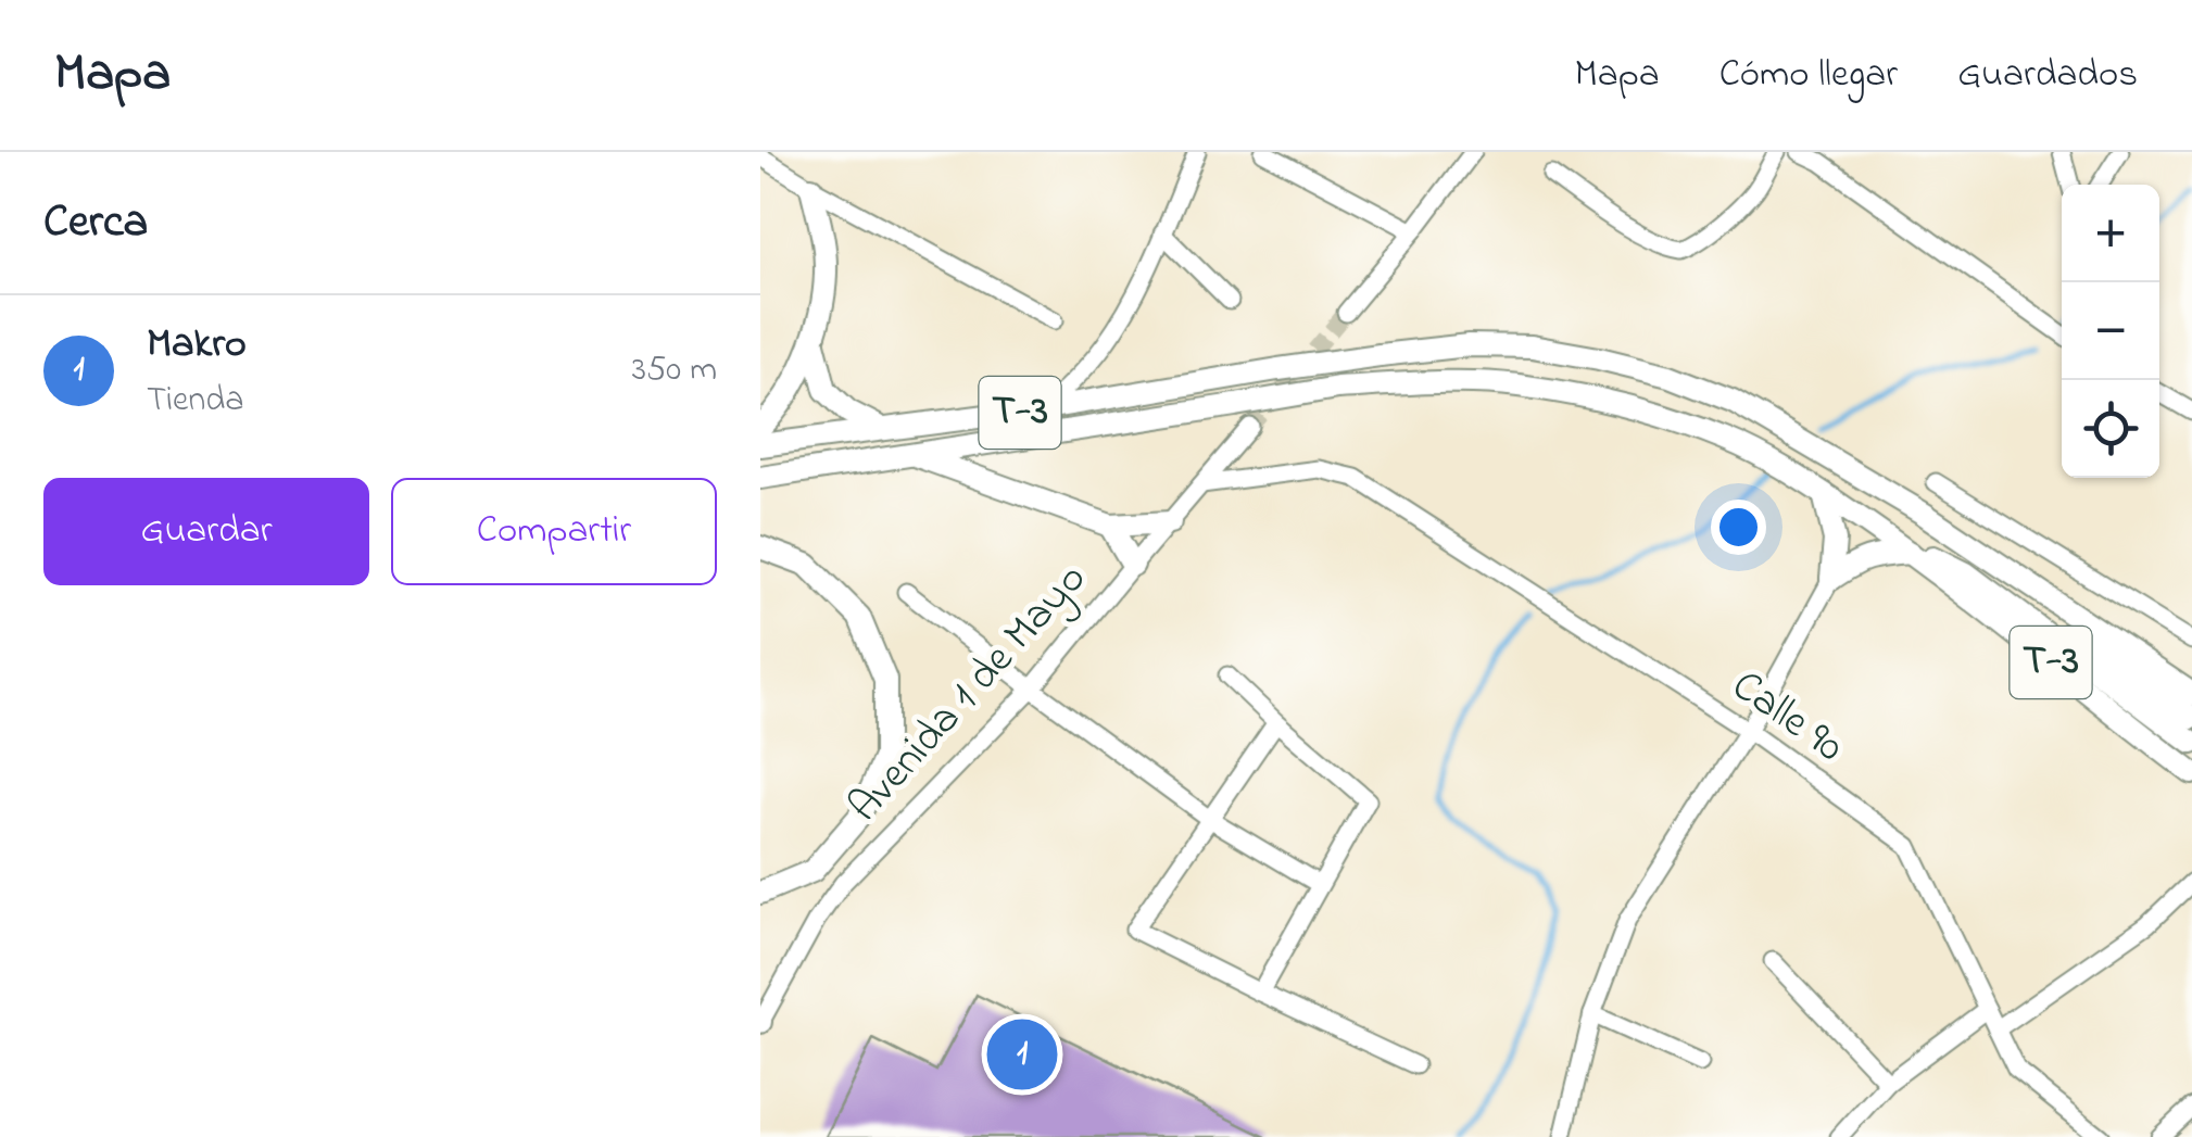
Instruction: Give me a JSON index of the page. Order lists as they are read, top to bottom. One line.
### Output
{"streets":{"main road":["T-3"],"street":["Avenida 1 de Mayo","Calle 90"]},"crossings":[["Avenida 1 de Mayo","Calle 90"]],"page":{"header":"Mapa","nav":["Mapa","Cómo llegar","Guardados"],"heading":"Cerca","map_buttons":["+","−"],"list":[{"mark":"1","name":"Makro","note":"Tienda","value":"350 m"}],"buttons":["Guardar","Compartir"],"pins":"1"}}
